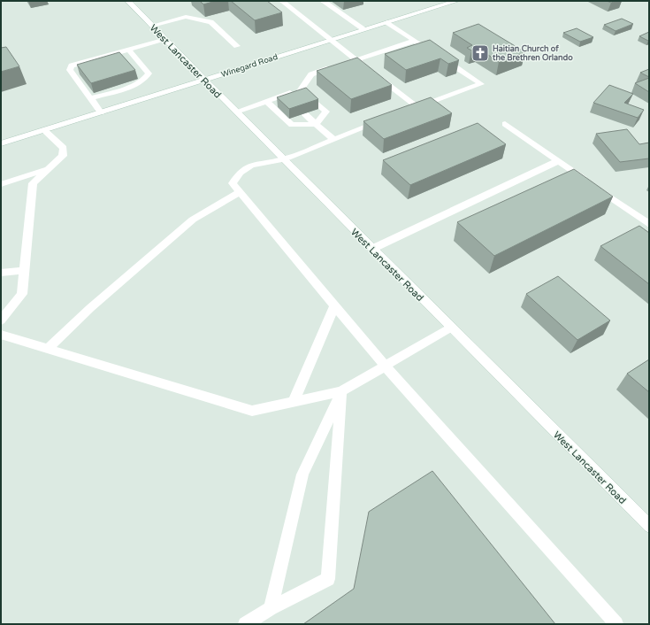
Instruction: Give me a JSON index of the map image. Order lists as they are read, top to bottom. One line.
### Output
{"streets":{"street":["West Lancaster Road","Winegard Road"]},"crossings":[["West Lancaster Road","Winegard Road"]],"places":{"church":["Haitian Church of the Brethren Orlando"]}}
